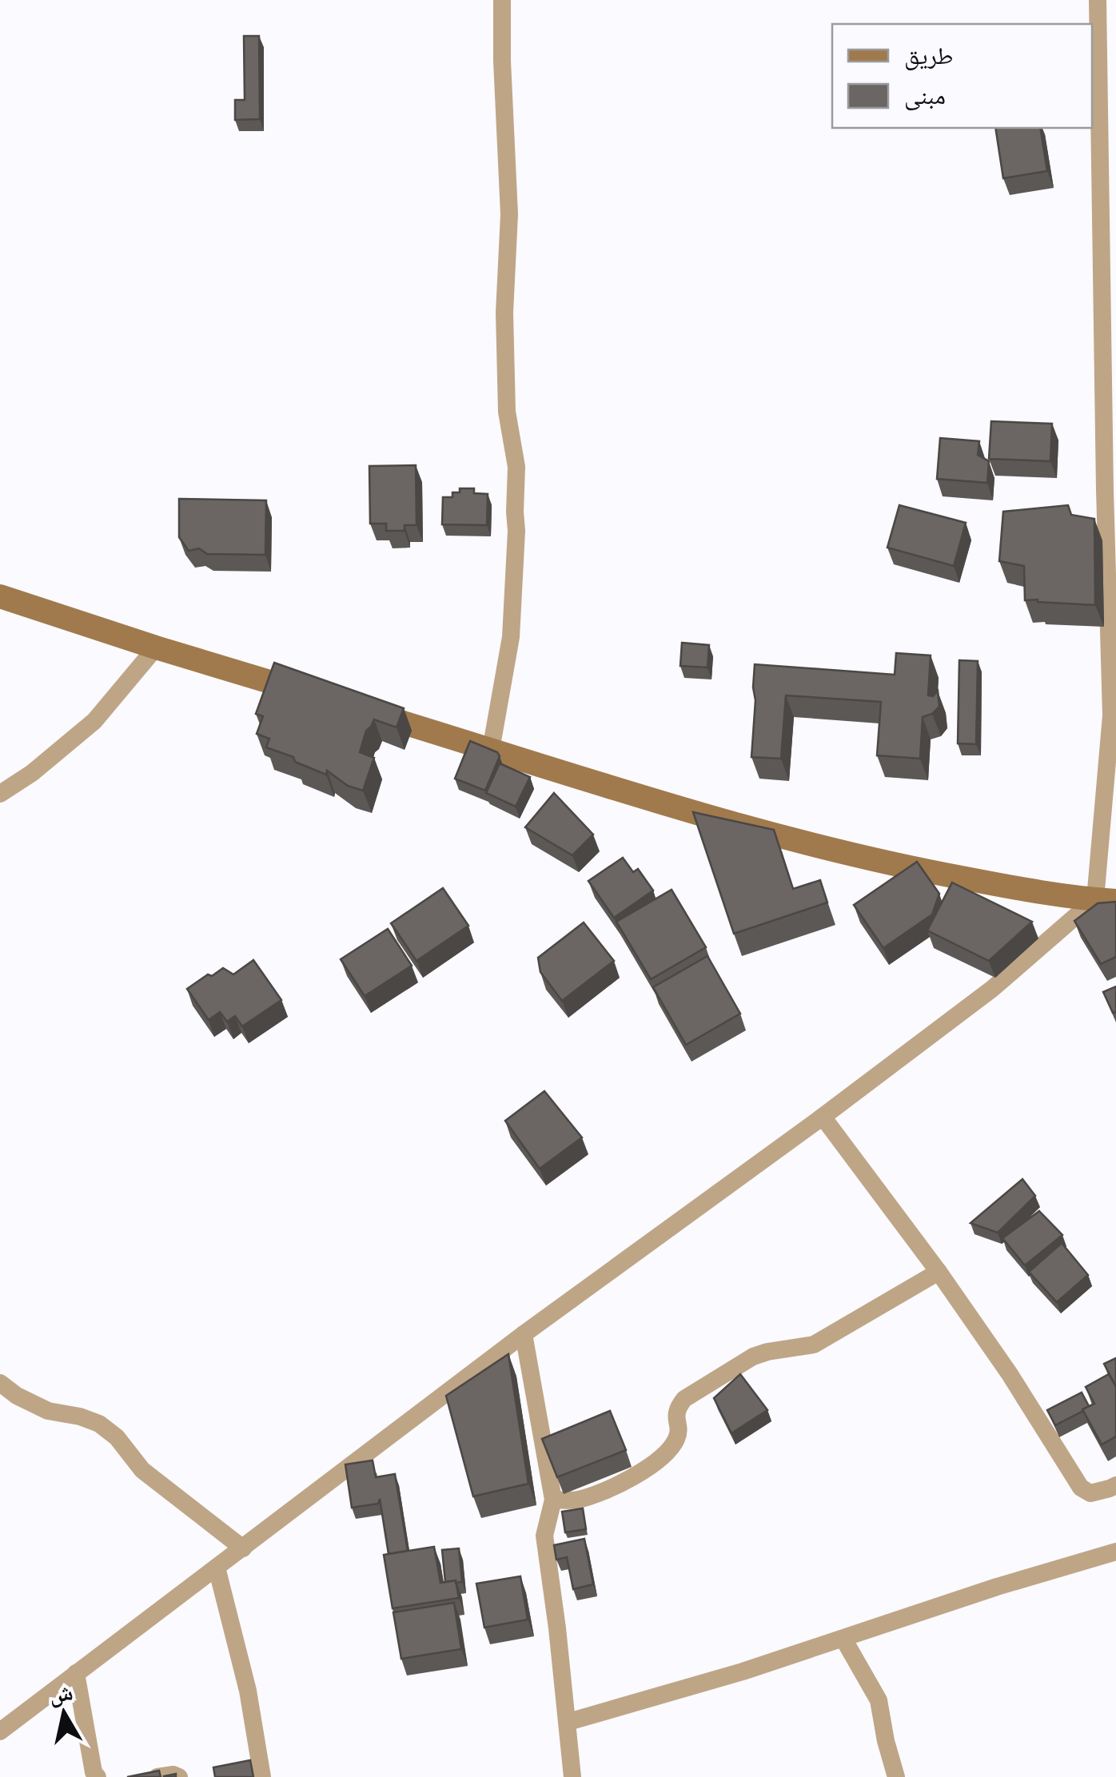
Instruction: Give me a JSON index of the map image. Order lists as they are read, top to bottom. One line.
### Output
{"legend":["طريق","مبنى"],"north":"top"}
